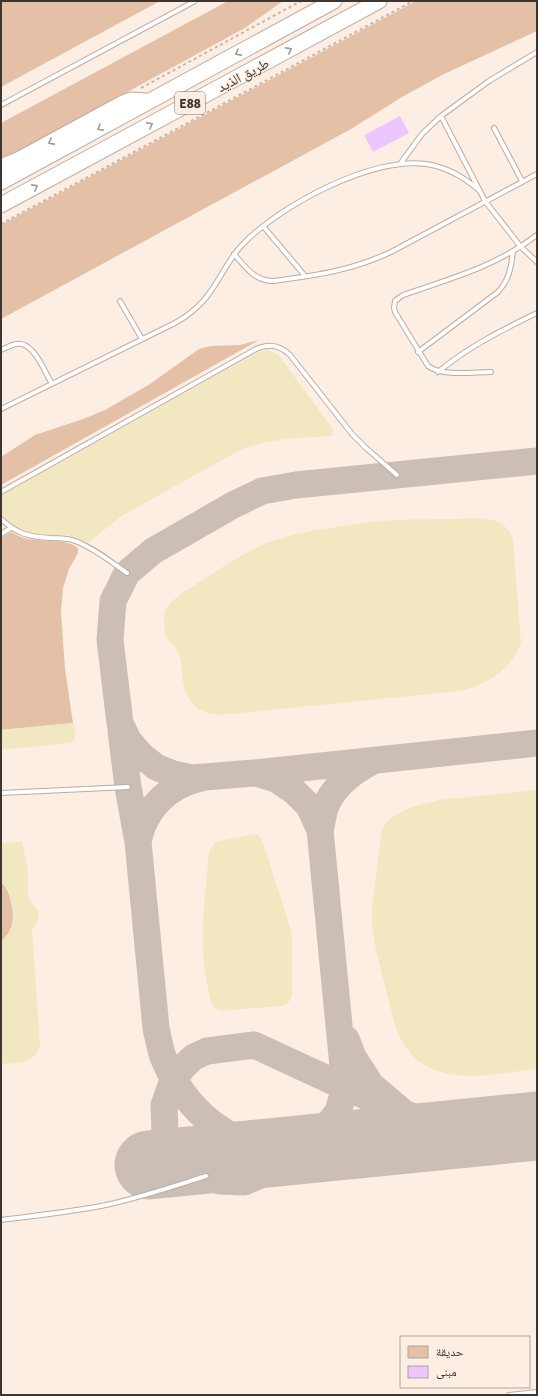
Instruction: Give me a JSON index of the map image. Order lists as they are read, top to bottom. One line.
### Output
{"streets":{"highway":["طريق الذيد","E88"]},"legend":["حديقة","مبنى"]}
